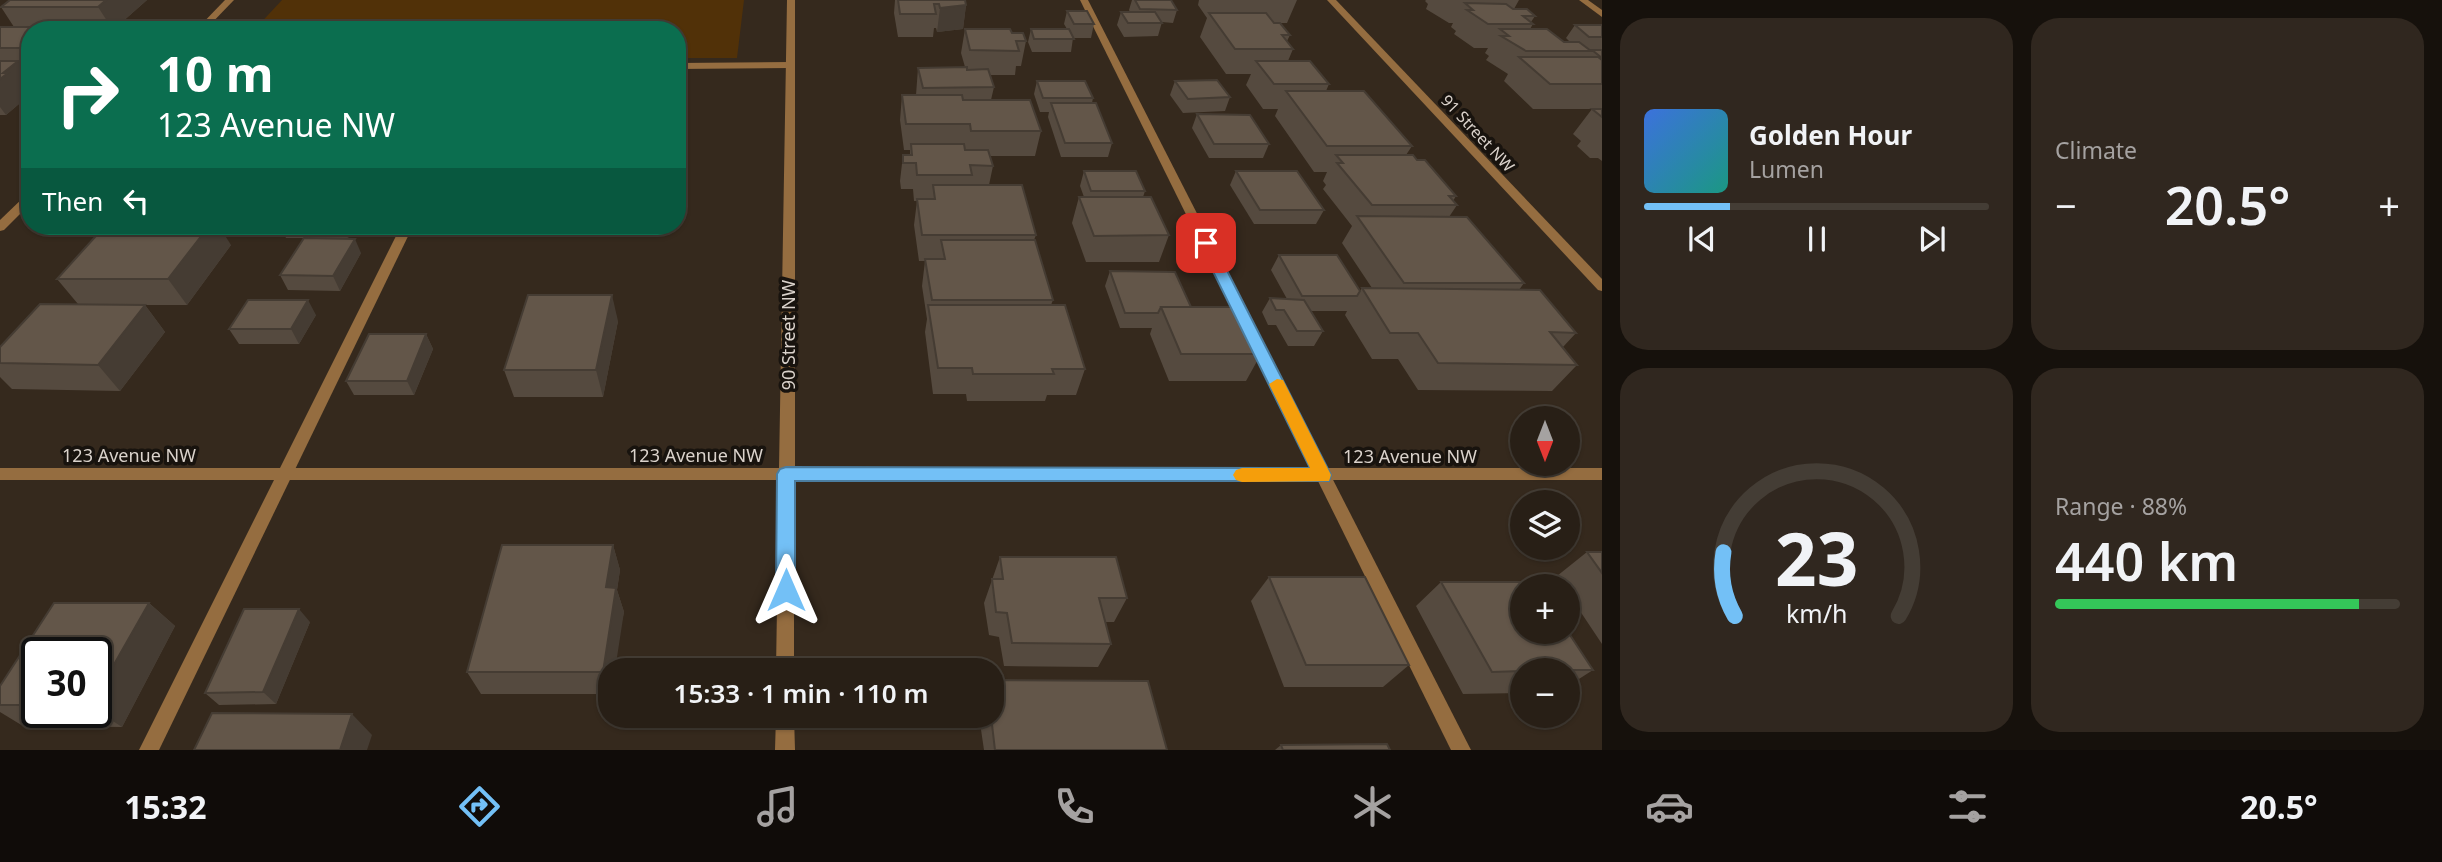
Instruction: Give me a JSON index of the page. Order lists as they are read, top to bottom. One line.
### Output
{"streets":{"street":["91 Street NW","90 Street NW","123 Avenue NW"]},"crossings":[["90 Street NW","123 Avenue NW"]],"north":"bottom","page":{"tile":["Climate",["Range · 88%","440 km"]],"turn":["10 m","123 Avenue NW"],"song":["Golden Hour","Lumen"],"then":"Then","heat":["−","20.5°","+"],"map_buttons":["+","−"],"limit":"30","trip":"15:33 · 1 min · 110 m","tabs":["15:32","20.5°"],"gauge":["23","km/h"]}}
